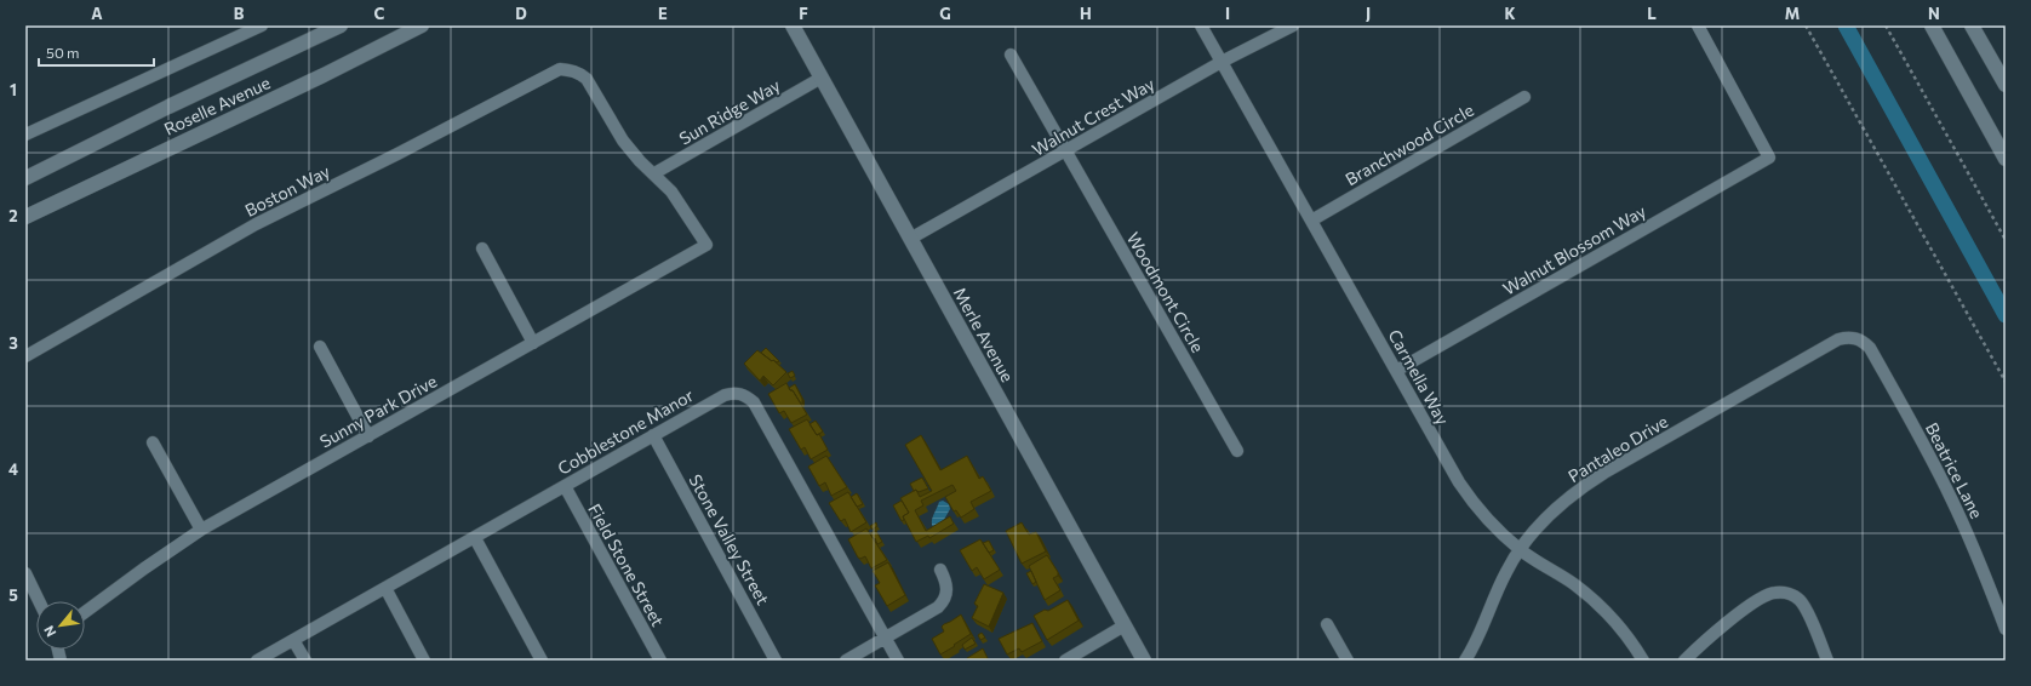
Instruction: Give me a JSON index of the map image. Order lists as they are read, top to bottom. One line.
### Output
{"streets":{"main road":["Roselle Avenue","Merle Avenue"],"street":["Sun Ridge Way","Walnut Crest Way","Branchwood Circle","Boston Way","Walnut Blossom Way","Woodmont Circle","Carmella Way","Sunny Park Drive","Cobblestone Manor","Pantaleo Drive","Beatrice Lane","Stone Valley Street","Field Stone Street"]},"crossings":[["Sun Ridge Way","Boston Way"],["Sun Ridge Way","Merle Avenue"],["Sun Ridge Way","Sunny Park Drive"],["Walnut Crest Way","Woodmont Circle"],["Walnut Crest Way","Merle Avenue"],["Walnut Crest Way","Carmella Way"],["Branchwood Circle","Carmella Way"],["Boston Way","Sunny Park Drive"],["Walnut Blossom Way","Carmella Way"],["Carmella Way","Pantaleo Drive"],["Cobblestone Manor","Stone Valley Street"],["Cobblestone Manor","Field Stone Street"],["Pantaleo Drive","Beatrice Lane"]],"scale_bar":"50 m","north":"bottom left","grid":{"columns":["A","B","C","D","E","F","G","H","I","J","K","L","M","N"],"rows":["1","2","3","4","5"]}}
